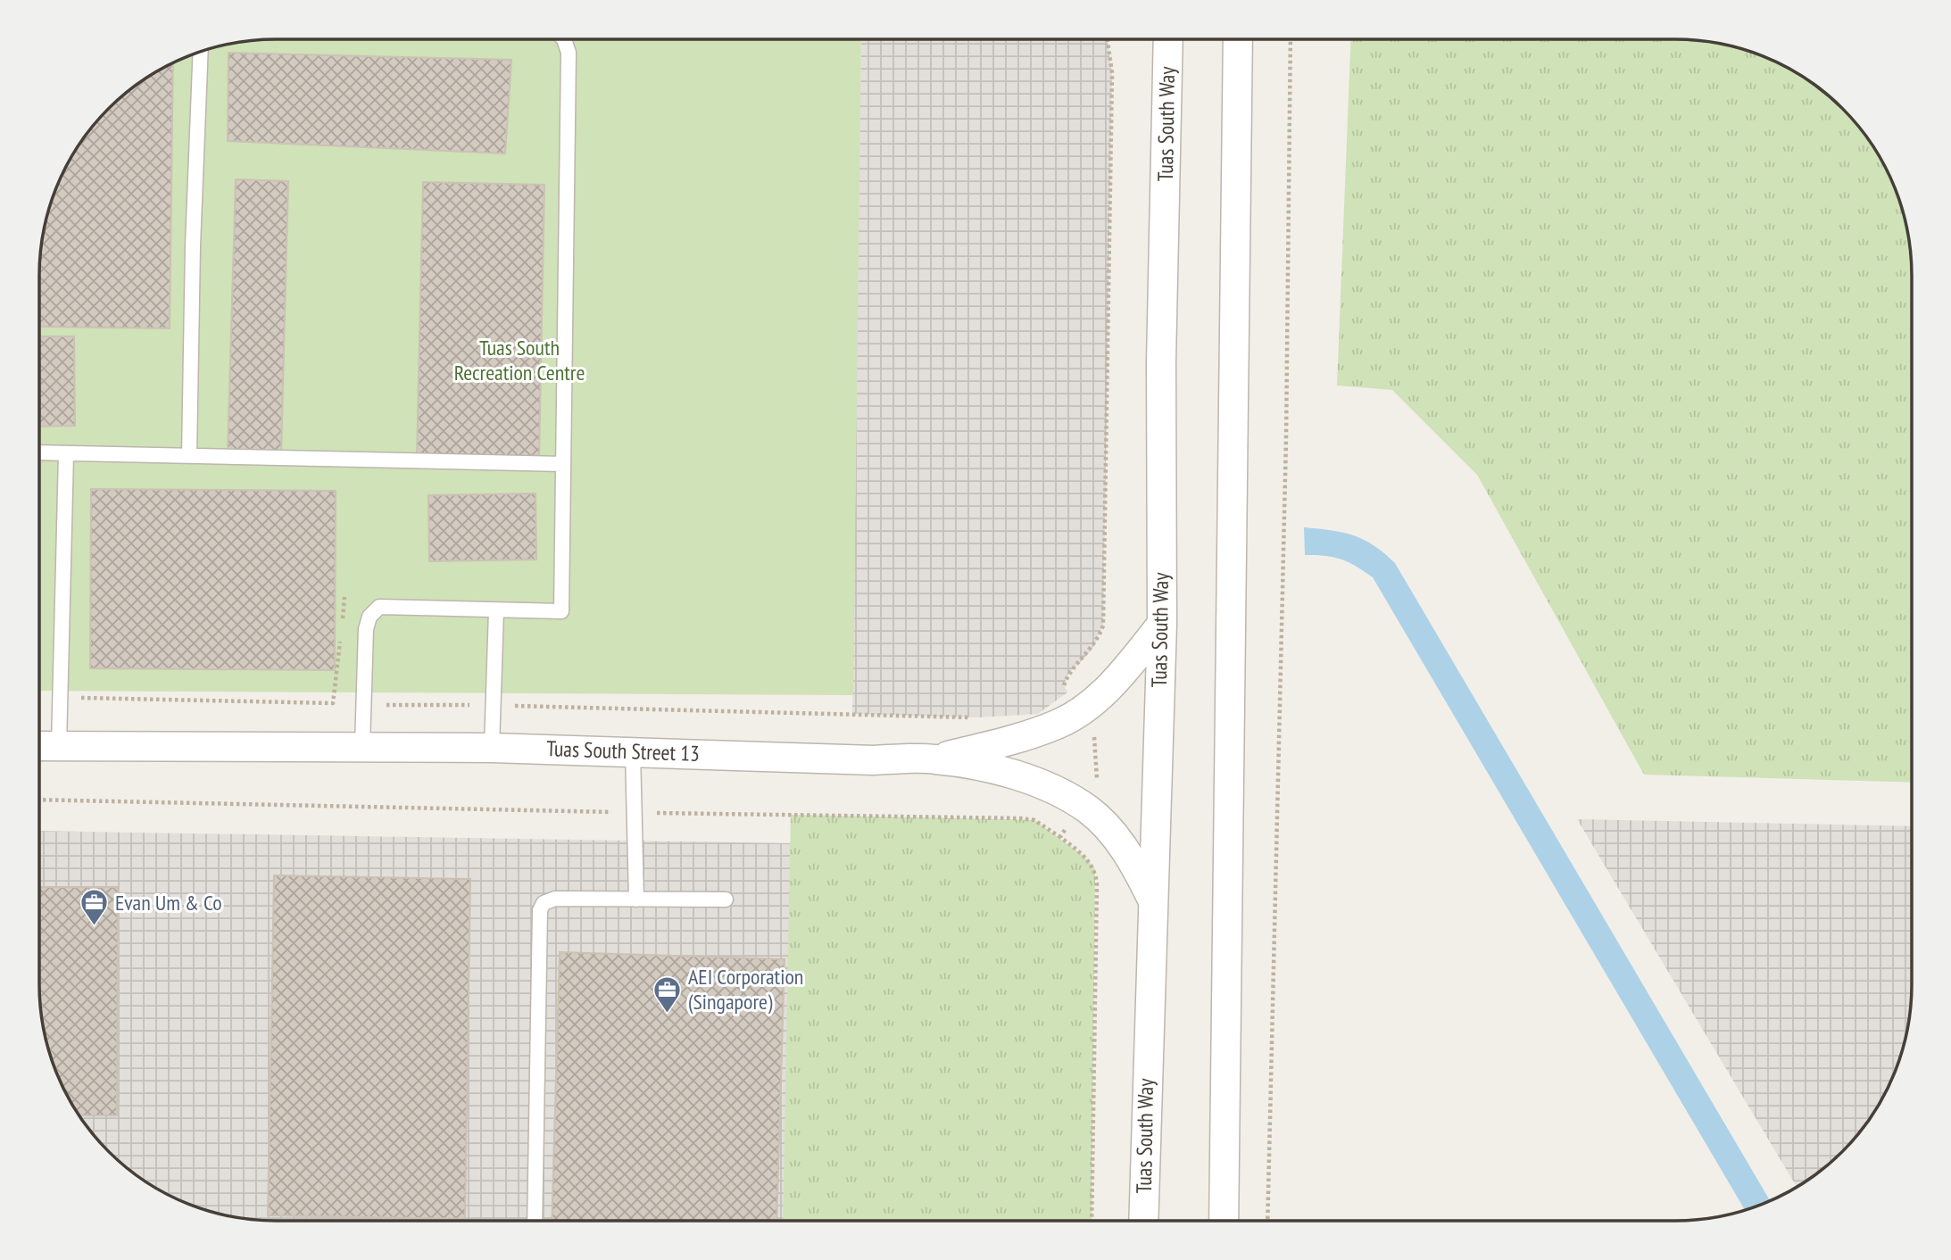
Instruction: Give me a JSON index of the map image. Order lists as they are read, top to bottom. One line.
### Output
{"streets":{"street":["Tuas South Way","Tuas South Street 13"]},"crossings":[["Tuas South Way","Tuas South Street 13"]],"parks":["Tuas South Recreation Centre"],"places":{"office":["Evan Um & Co","AEI Corporation (Singapore)"]}}
